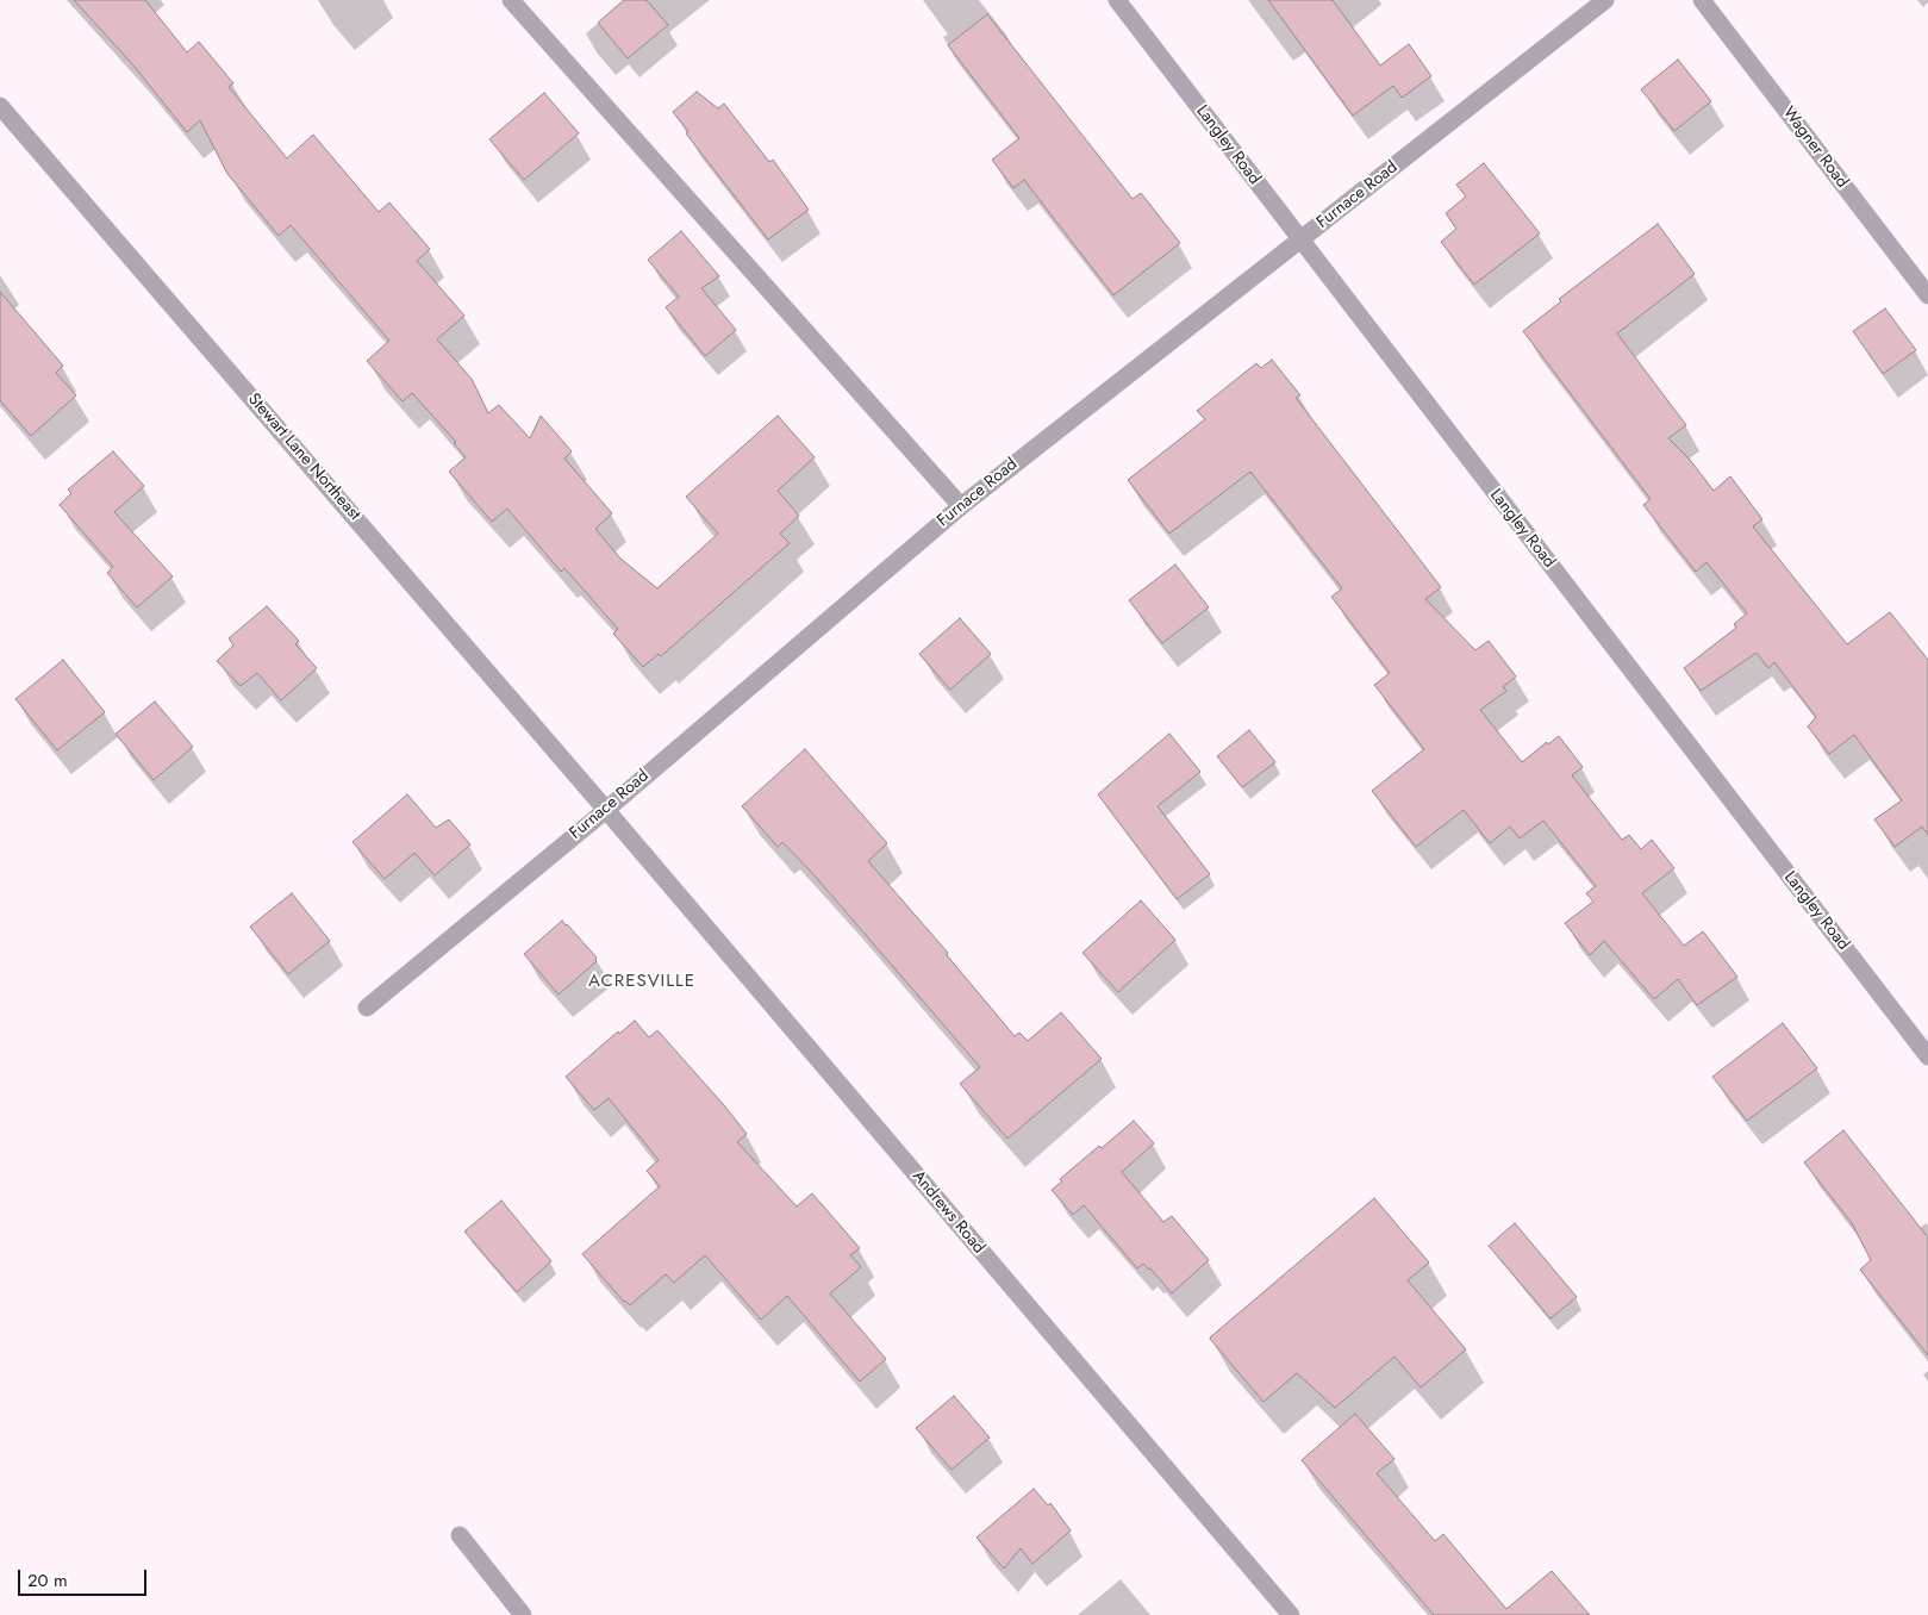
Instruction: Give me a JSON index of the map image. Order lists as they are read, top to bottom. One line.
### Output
{"streets":{"street":["Langley Road","Wagner Road","Furnace Road","Stewart Lane Northeast","Andrews Road"]},"crossings":[["Langley Road","Furnace Road"],["Furnace Road","Stewart Lane Northeast"],["Furnace Road","Andrews Road"],["Stewart Lane Northeast","Andrews Road"]],"districts":["ACRESVILLE"],"scale_bar":"20 m"}
